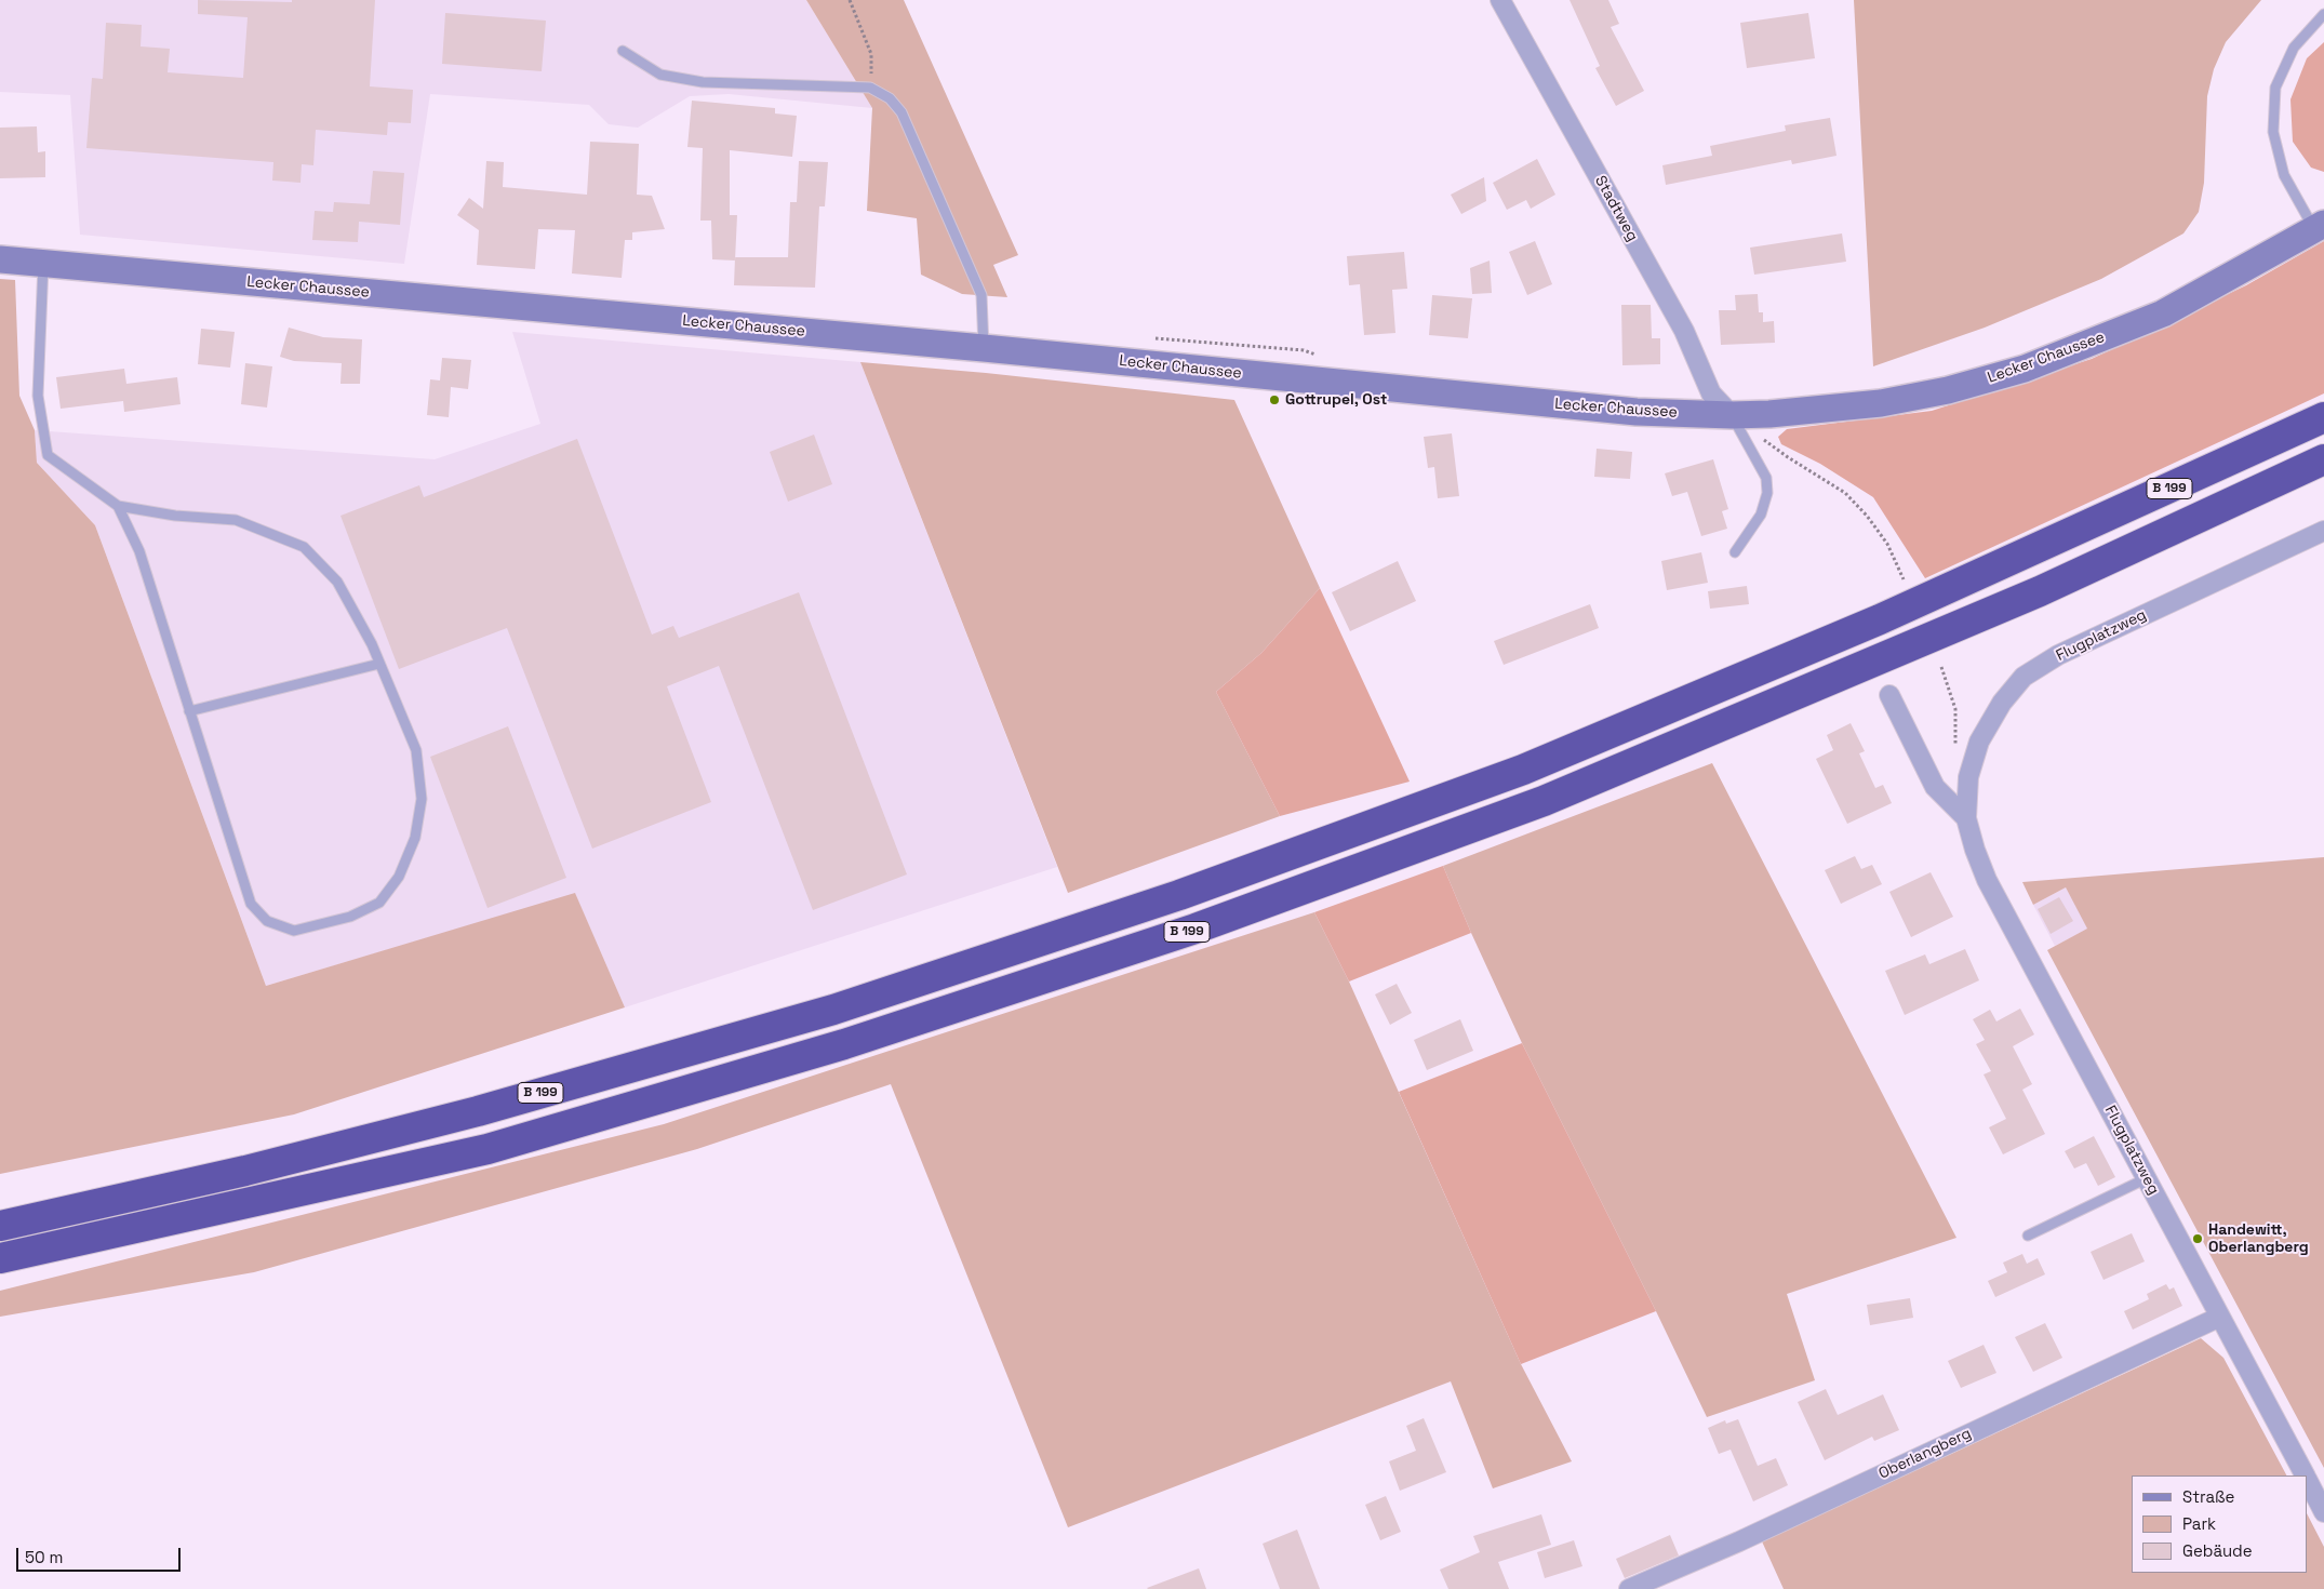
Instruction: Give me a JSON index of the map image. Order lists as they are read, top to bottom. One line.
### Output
{"streets":{"highway":["B 199"],"street":["Stadtweg","Lecker Chaussee","Flugplatzweg","Oberlangberg"]},"crossings":[["Stadtweg","Lecker Chaussee"],["Flugplatzweg","Oberlangberg"]],"places":["Gottrupel, Ost","Handewitt, Oberlangberg"],"legend":["Straße","Park","Gebäude"],"scale_bar":"50 m"}
